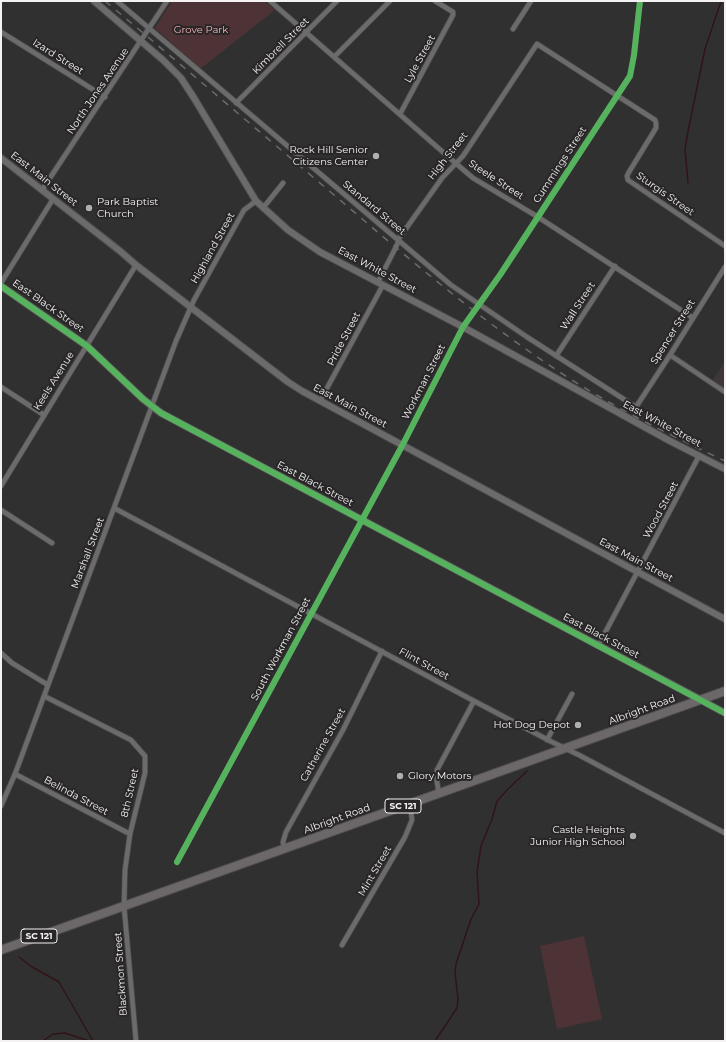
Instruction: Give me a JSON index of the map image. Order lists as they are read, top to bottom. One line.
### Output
{"streets":{"highway":["Albright Road","SC 121"],"main road":["East Black Street"],"street":["Kimbrell Street","Izard Street","Lyle Street","North Jones Avenue","High Street","Cummings Street","East Main Street","Steele Street","Sturgis Street","Standard Street","Highland Street","East White Street","Wall Street","Spencer Street","Pride Street","Keels Avenue","Workman Street","Wood Street","Marshall Street","South Workman Street","Flint Street","Catherine Street","8th Street","Belinda Street","Mint Street","Blackmon Street"]},"crossings":[["Kimbrell Street","Steele Street"],["Kimbrell Street","Standard Street"],["Izard Street","North Jones Avenue"],["Lyle Street","Steele Street"],["North Jones Avenue","East Main Street"],["North Jones Avenue","Standard Street"],["North Jones Avenue","East White Street"],["High Street","Steele Street"],["High Street","Sturgis Street"],["High Street","Standard Street"],["High Street","East White Street"],["High Street","Pride Street"],["Cummings Street","Steele Street"],["Cummings Street","Sturgis Street"],["Cummings Street","Standard Street"],["Cummings Street","East White Street"],["Cummings Street","Workman Street"],["East Main Street","Highland Street"],["East Main Street","Pride Street"],["East Main Street","Keels Avenue"],["East Main Street","Workman Street"],["East Main Street","Wood Street"],["East Main Street","Marshall Street"],["East Main Street","South Workman Street"],["Steele Street","Wall Street"],["Steele Street","Spencer Street"],["Standard Street","Wall Street"],["Standard Street","Spencer Street"],["Highland Street","East White Street"],["Highland Street","Marshall Street"],["East White Street","Pride Street"],["East White Street","Workman Street"],["East White Street","Wood Street"],["East Black Street","Keels Avenue"],["East Black Street","Wood Street"],["East Black Street","Marshall Street"],["East Black Street","South Workman Street"],["East Black Street","Albright Road"],["Workman Street","South Workman Street"],["Marshall Street","Flint Street"],["Marshall Street","8th Street"],["Marshall Street","Belinda Street"],["South Workman Street","Flint Street"],["Flint Street","Albright Road"],["Flint Street","Catherine Street"],["Albright Road","Catherine Street"],["Albright Road","8th Street"],["Albright Road","Mint Street"],["Albright Road","Blackmon Street"],["8th Street","Belinda Street"],["8th Street","Blackmon Street"]],"parks":["Grove Park"],"places":["Rock Hill Senior Citizens Center","Park Baptist Church","Hot Dog Depot","Glory Motors","Castle Heights Junior High School"]}
